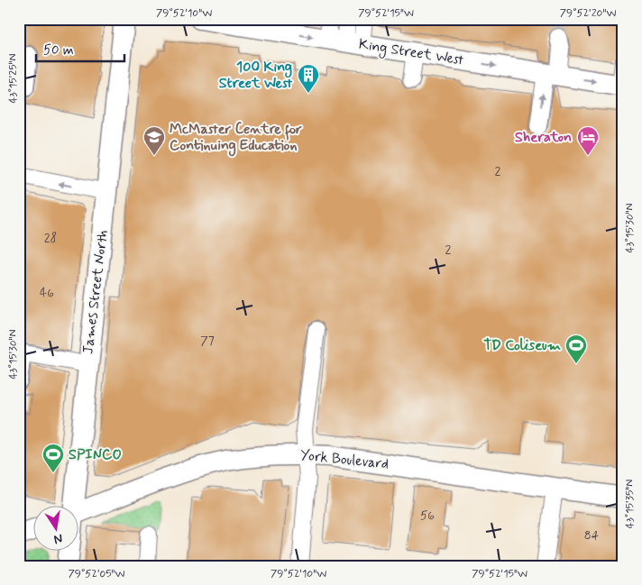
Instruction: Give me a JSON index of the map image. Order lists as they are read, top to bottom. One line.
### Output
{"streets":{"main road":["King Street West","James Street North","York Boulevard"]},"one_way":["King Street West"],"places":{"building":["100 King Street West"],"school or university":["McMaster Centre for Continuing Education"],"hotel":["Sheraton"],"sports":["TD Coliseum","SPINCO"]},"house_numbers":["2","28","2","46","77","56","84"],"scale_bar":"50 m","north":"bottom","coordinates":["79°52'10\"W","79°52'15\"W","79°52'20\"W","43°15'25\"N","43°15'30\"N","43°15'35\"N","79°52'05\"W"]}
